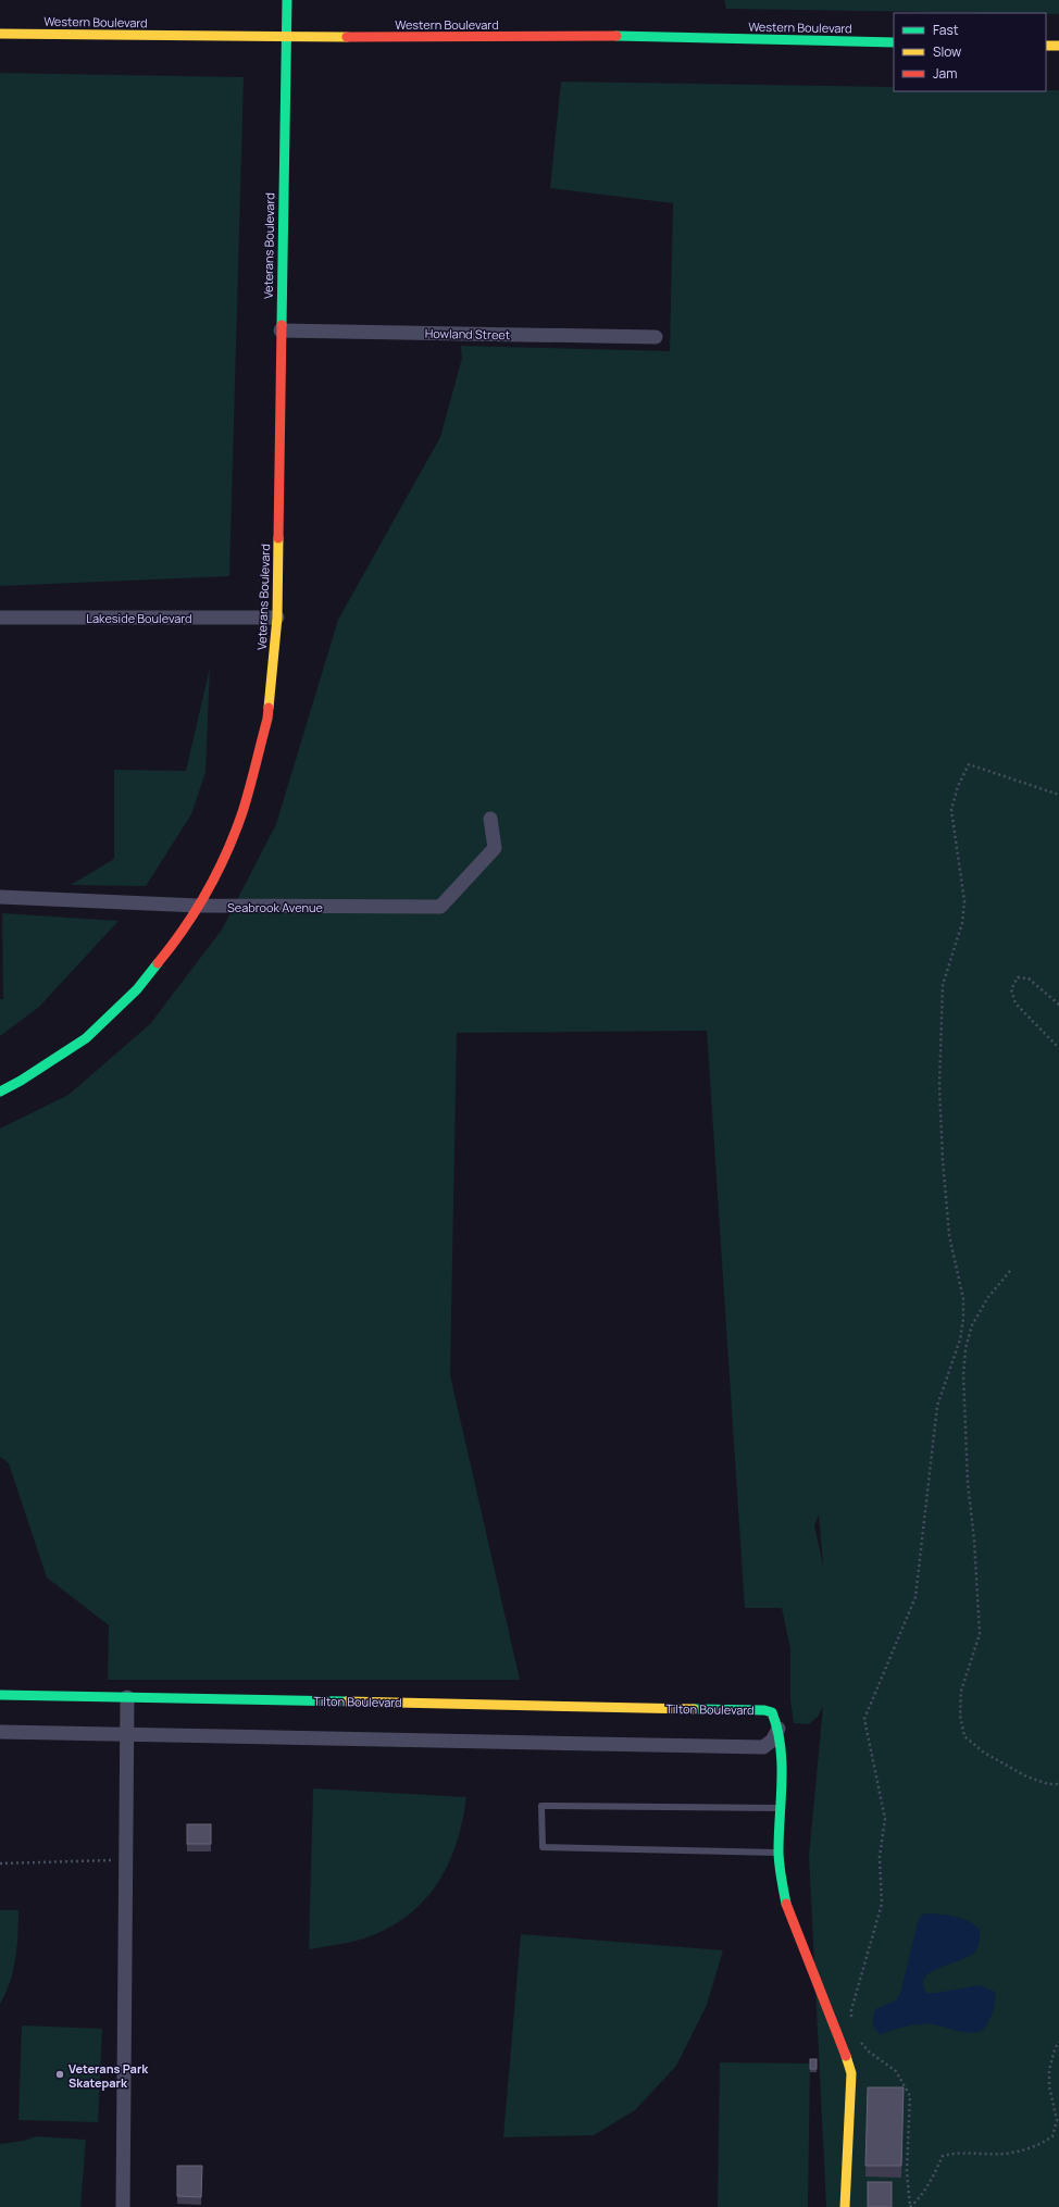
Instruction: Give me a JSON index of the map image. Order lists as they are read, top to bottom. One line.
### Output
{"streets":{"street":["Western Boulevard","Veterans Boulevard","Howland Street","Lakeside Boulevard","Seabrook Avenue","Tilton Boulevard"]},"crossings":[["Western Boulevard","Veterans Boulevard"],["Veterans Boulevard","Howland Street"],["Veterans Boulevard","Lakeside Boulevard"],["Veterans Boulevard","Seabrook Avenue"]],"places":["Veterans Park Skatepark"],"legend":["Fast","Slow","Jam"]}
